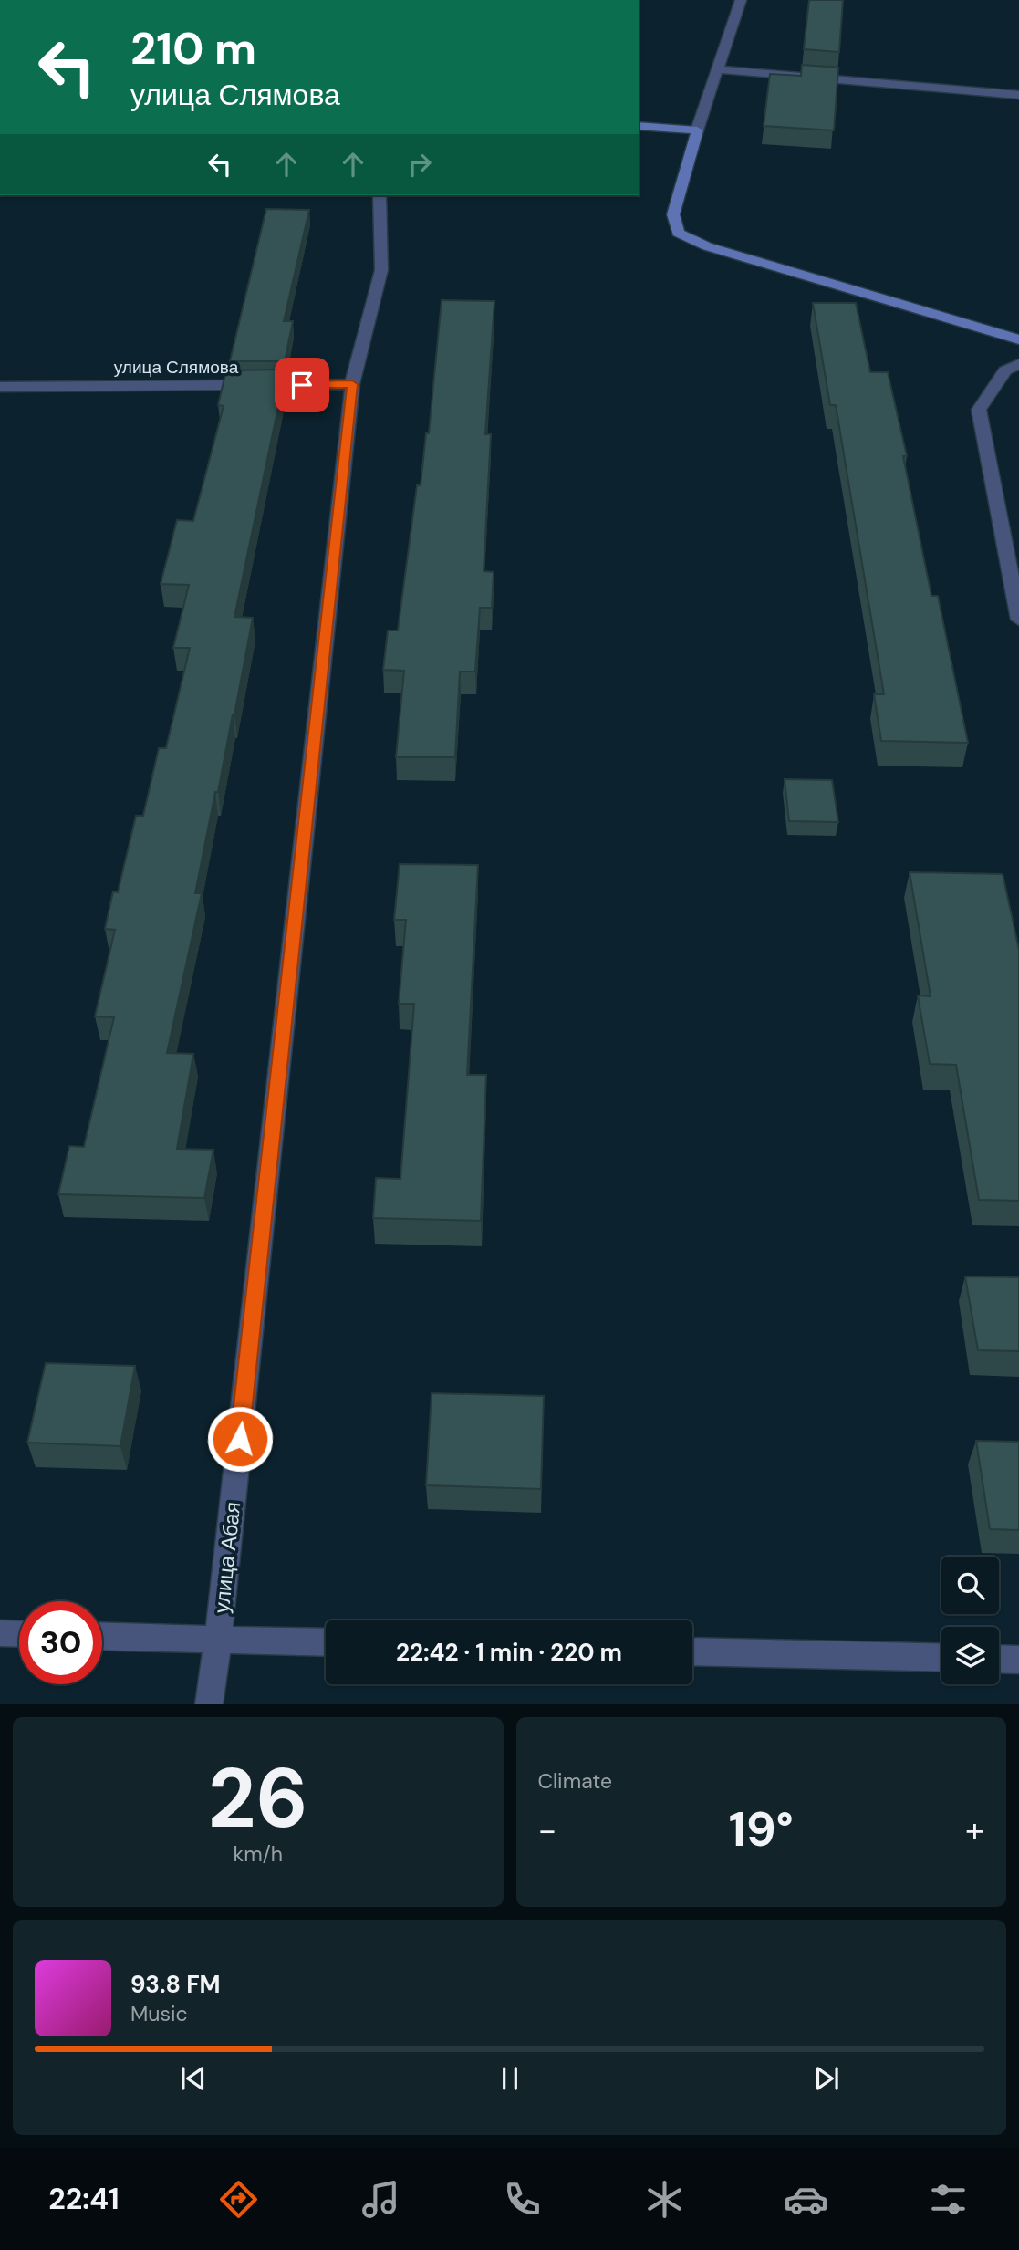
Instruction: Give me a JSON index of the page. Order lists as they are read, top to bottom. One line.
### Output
{"streets":{"street":["улица Слямова","улица Абая"]},"crossings":[["улица Слямова","улица Абая"]],"page":{"turn":["210 m","улица Слямова"],"limit":"30","trip":"22:42 · 1 min · 220 m","tile":[["26","km/h"],"Climate"],"heat":["−","19°","+"],"song":["93.8 FM","Music"],"tabs":"22:41"}}
